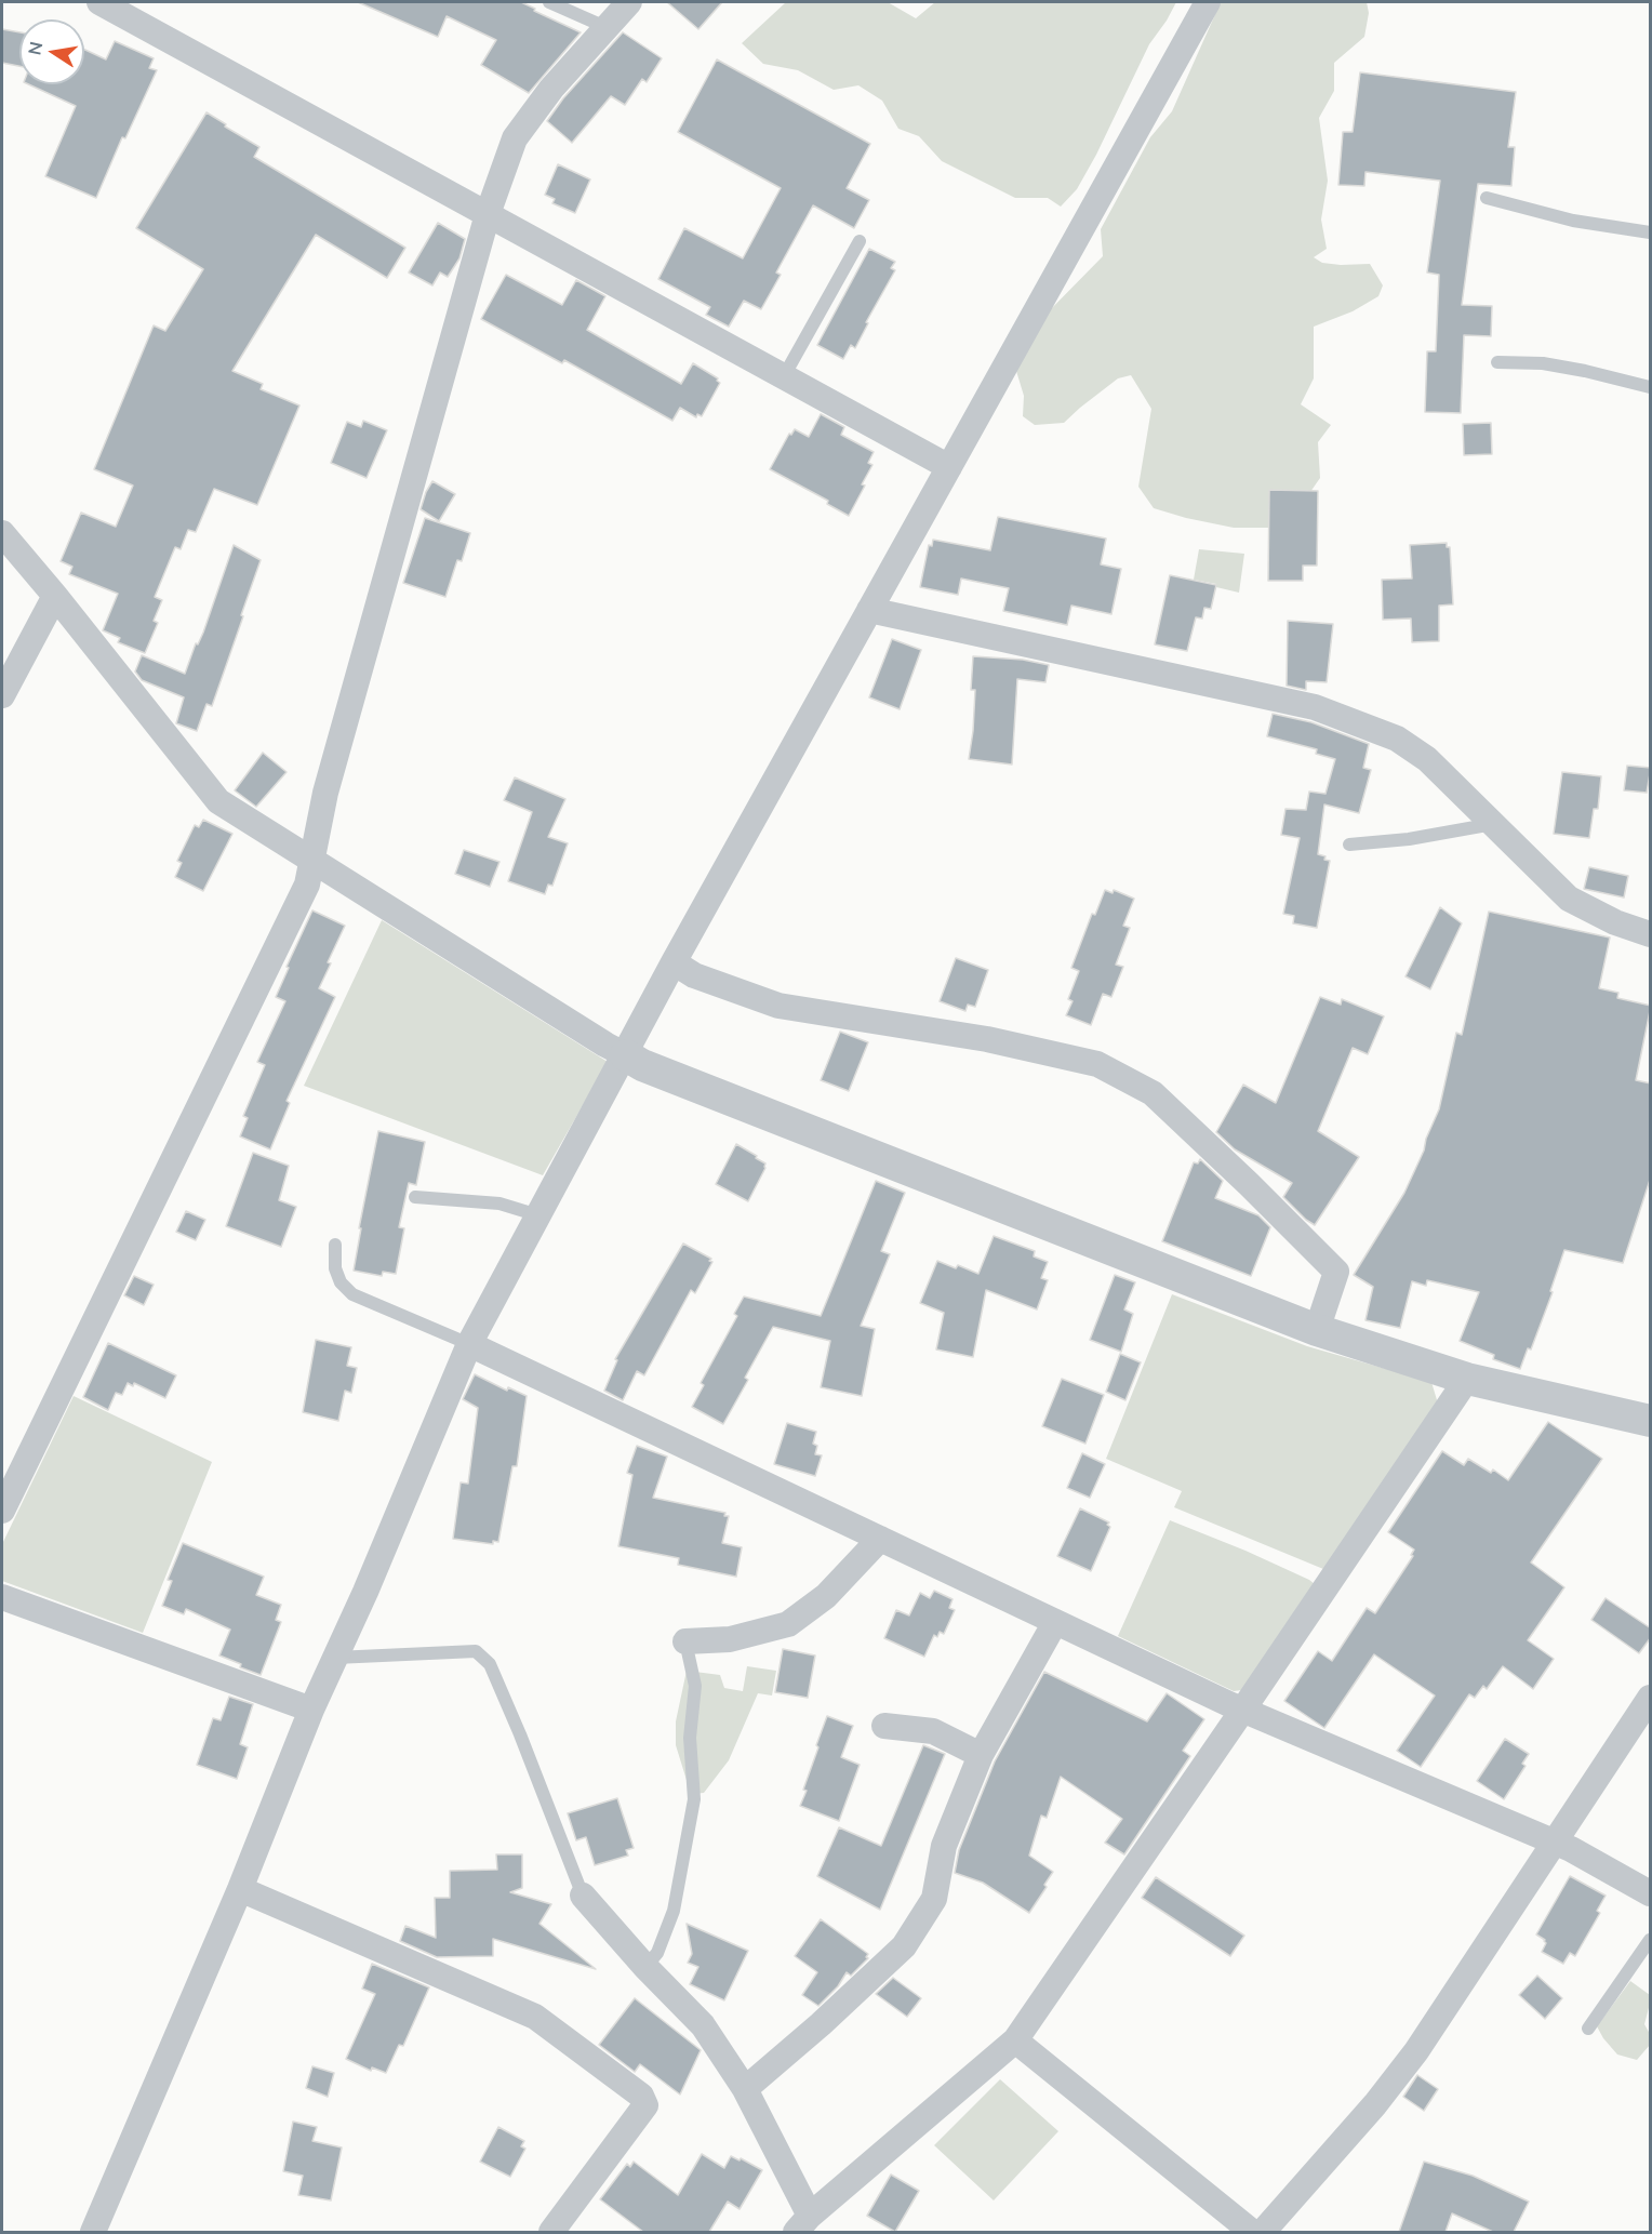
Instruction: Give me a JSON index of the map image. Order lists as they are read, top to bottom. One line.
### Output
{"north":"left"}
